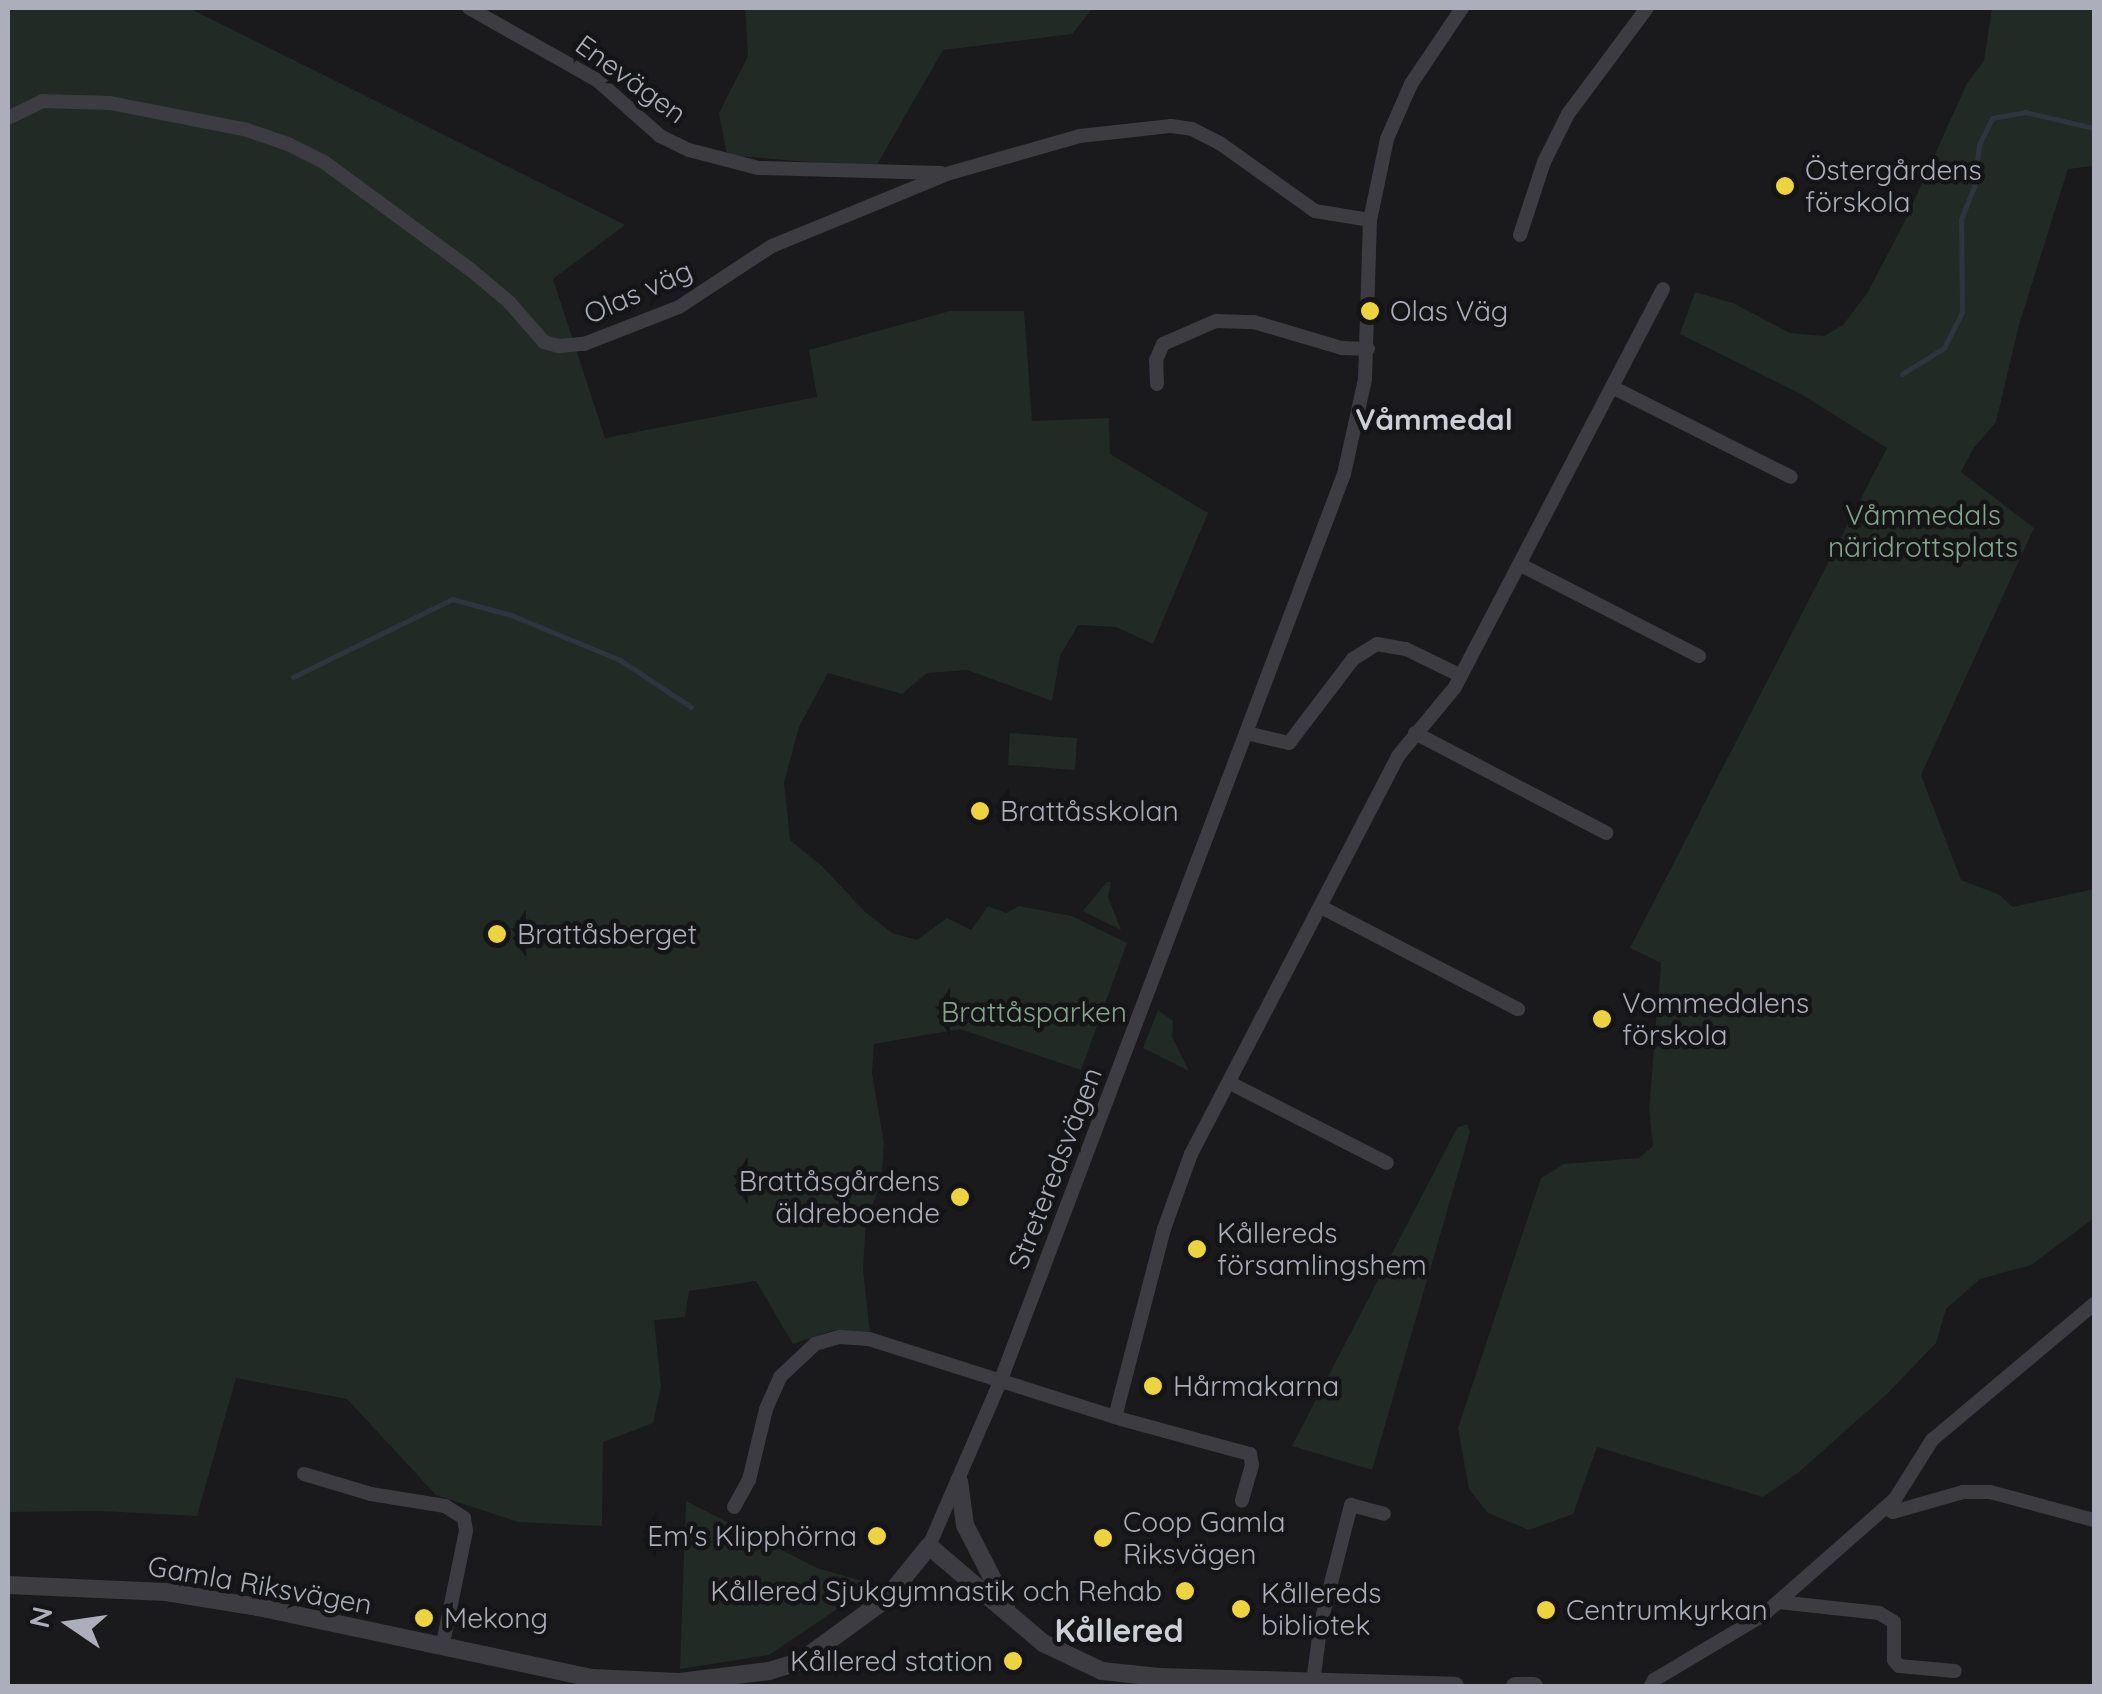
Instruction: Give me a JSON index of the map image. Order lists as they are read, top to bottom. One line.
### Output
{"streets":{"street":["Enevägen","Olas väg","Streteredsvägen","Gamla Riksvägen"]},"crossings":[["Enevägen","Olas väg"],["Olas väg","Streteredsvägen"],["Streteredsvägen","Gamla Riksvägen"]],"districts":["Våmmedal","Kållered"],"parks":["Våmmedals näridrottsplats","Brattåsparken"],"places":["Östergårdens förskola","Olas Väg","Brattåsskolan","Brattåsberget","Vommedalens förskola","Brattåsgårdens äldreboende","Kållereds församlingshem","Hårmakarna","Em's Klipphörna","Coop Gamla Riksvägen","Kållered Sjukgymnastik och Rehab","Kållereds bibliotek","Centrumkyrkan","Mekong","Kållered station"],"north":"left"}
